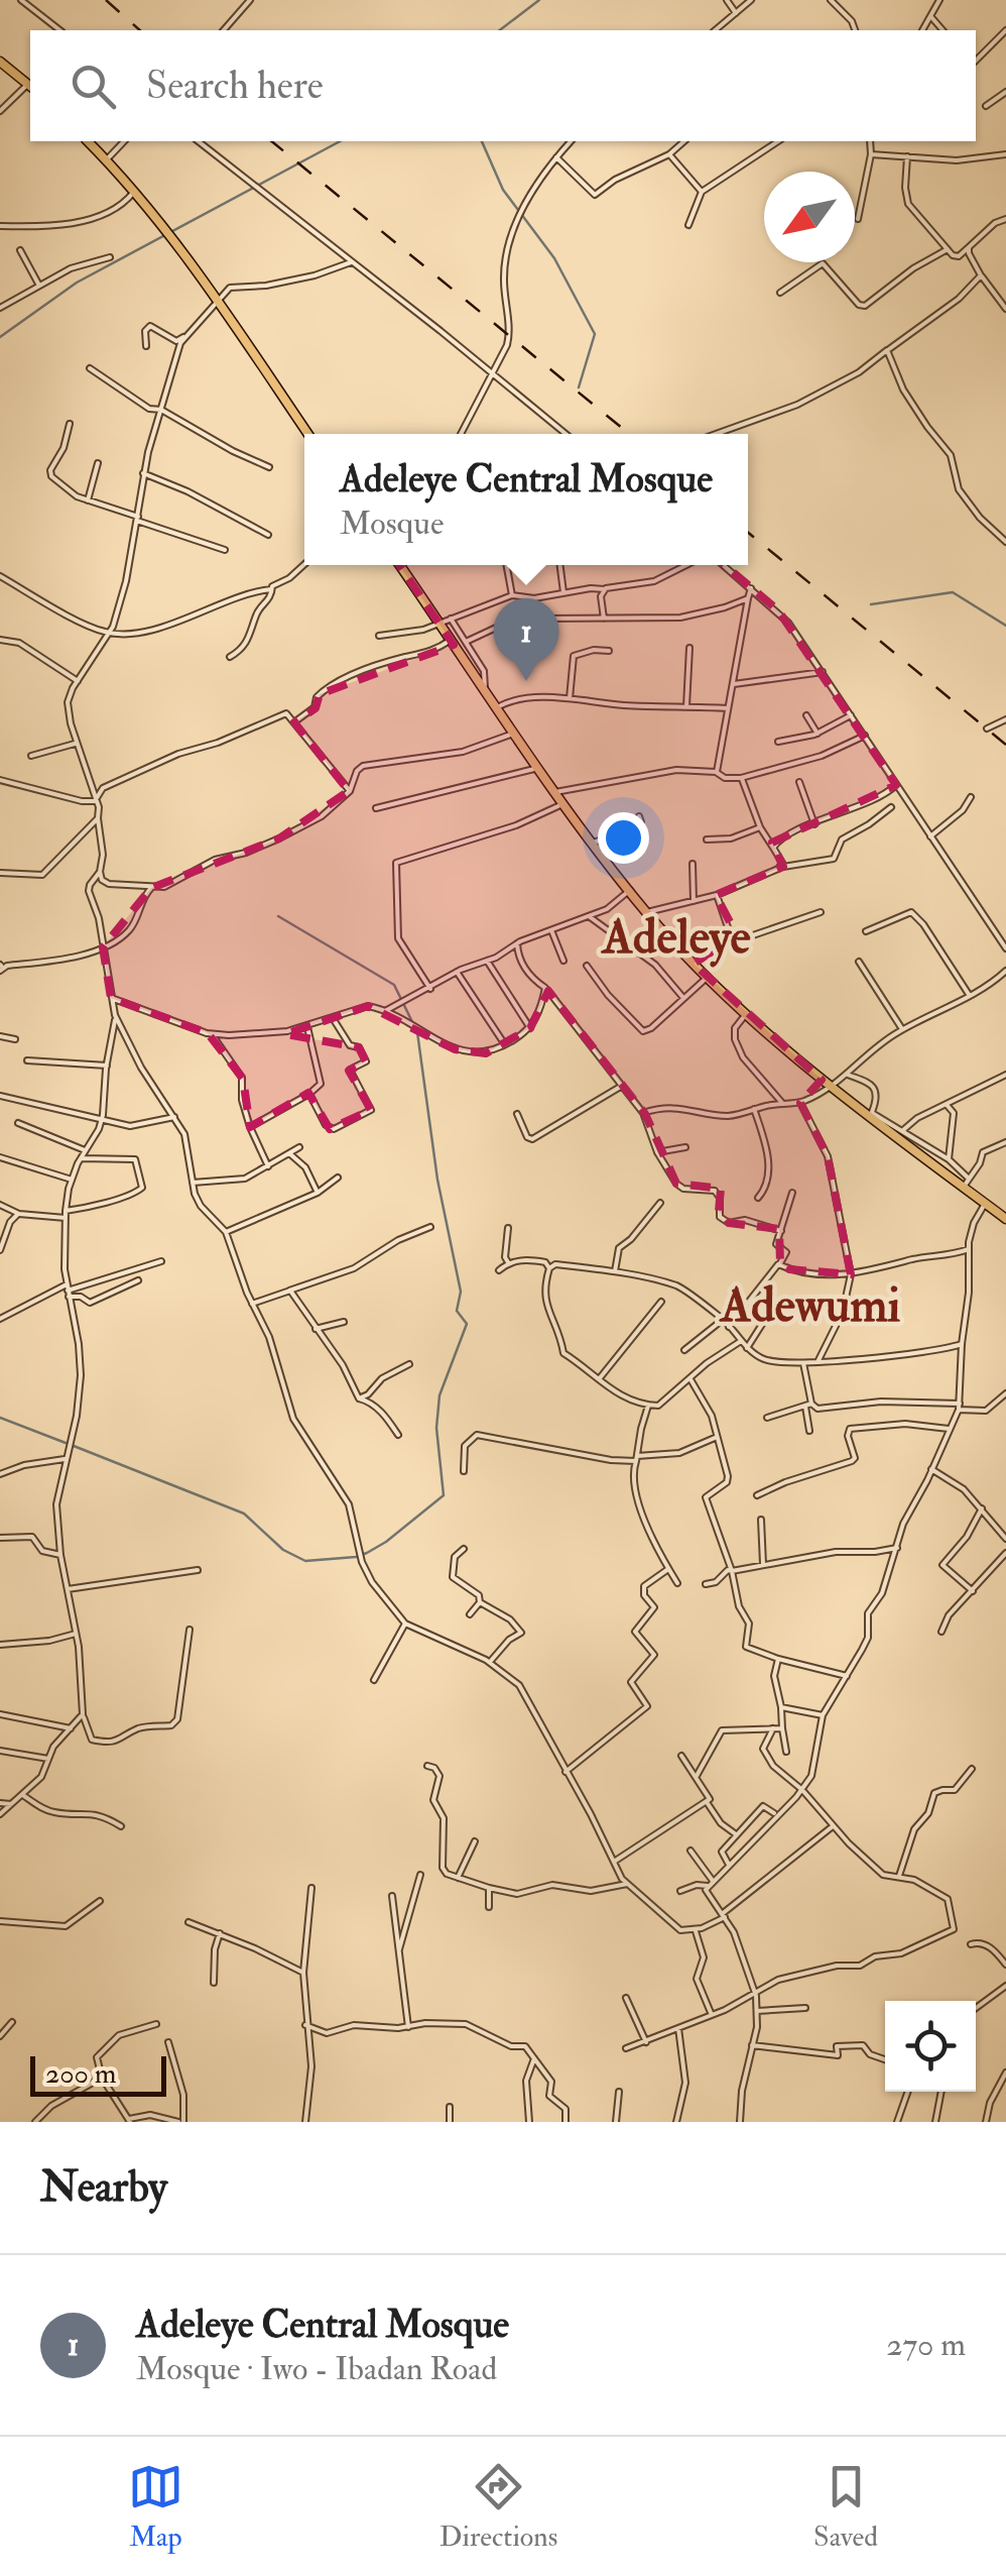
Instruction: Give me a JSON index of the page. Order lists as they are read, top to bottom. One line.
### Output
{"districts":["Adeleye","Adewumi"],"scale_bar":"200 m","north":"bottom left","page":{"search":"Search here","popup":["Adeleye Central Mosque","Mosque"],"pins":"1","scale":"200 m","heading":"Nearby","list":[{"mark":"1","name":"Adeleye Central Mosque","note":"Mosque · Iwo - Ibadan Road","value":"270 m"}],"nav":["Map","Directions","Saved"]}}
